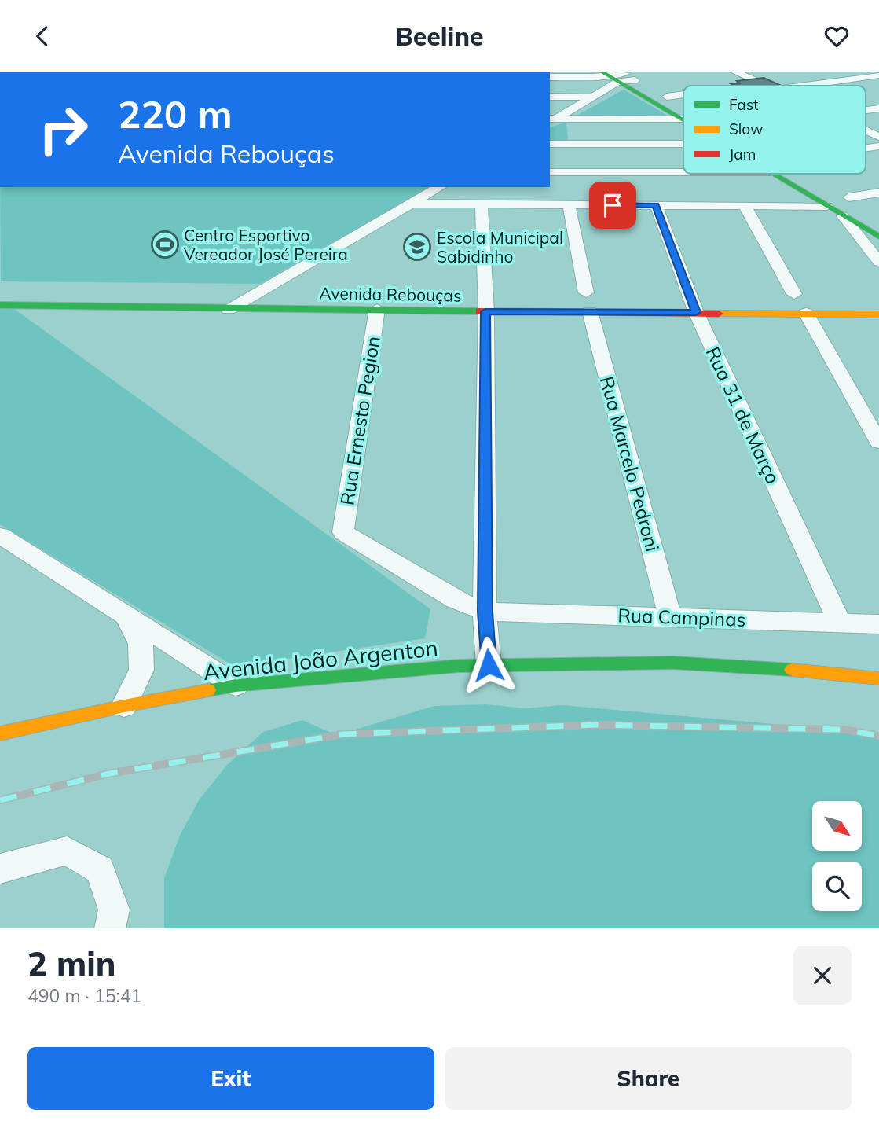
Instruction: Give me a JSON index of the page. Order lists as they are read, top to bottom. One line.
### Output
{"streets":{"main road":["Avenida Rebouças","Avenida João Argenton"],"street":["Rua 31 de Março","Rua Ernesto Pegion","Rua Marcelo Pedroni","Rua Campinas"]},"crossings":[["Avenida Rebouças","Rua 31 de Março"],["Avenida Rebouças","Rua Ernesto Pegion"],["Avenida Rebouças","Rua Marcelo Pedroni"],["Rua 31 de Março","Rua Campinas"],["Rua Ernesto Pegion","Rua Campinas"],["Rua Marcelo Pedroni","Rua Campinas"]],"places":{"sports":["Centro Esportivo Vereador José Pereira"],"school or university":["Escola Municipal Sabidinho"]},"legend":["Fast","Slow","Jam"],"north":"bottom right","page":{"header":"Beeline","turn":["220 m","Avenida Rebouças"],"heading":["2 min","490 m · 15:41"],"buttons":["Exit","Share"]}}
